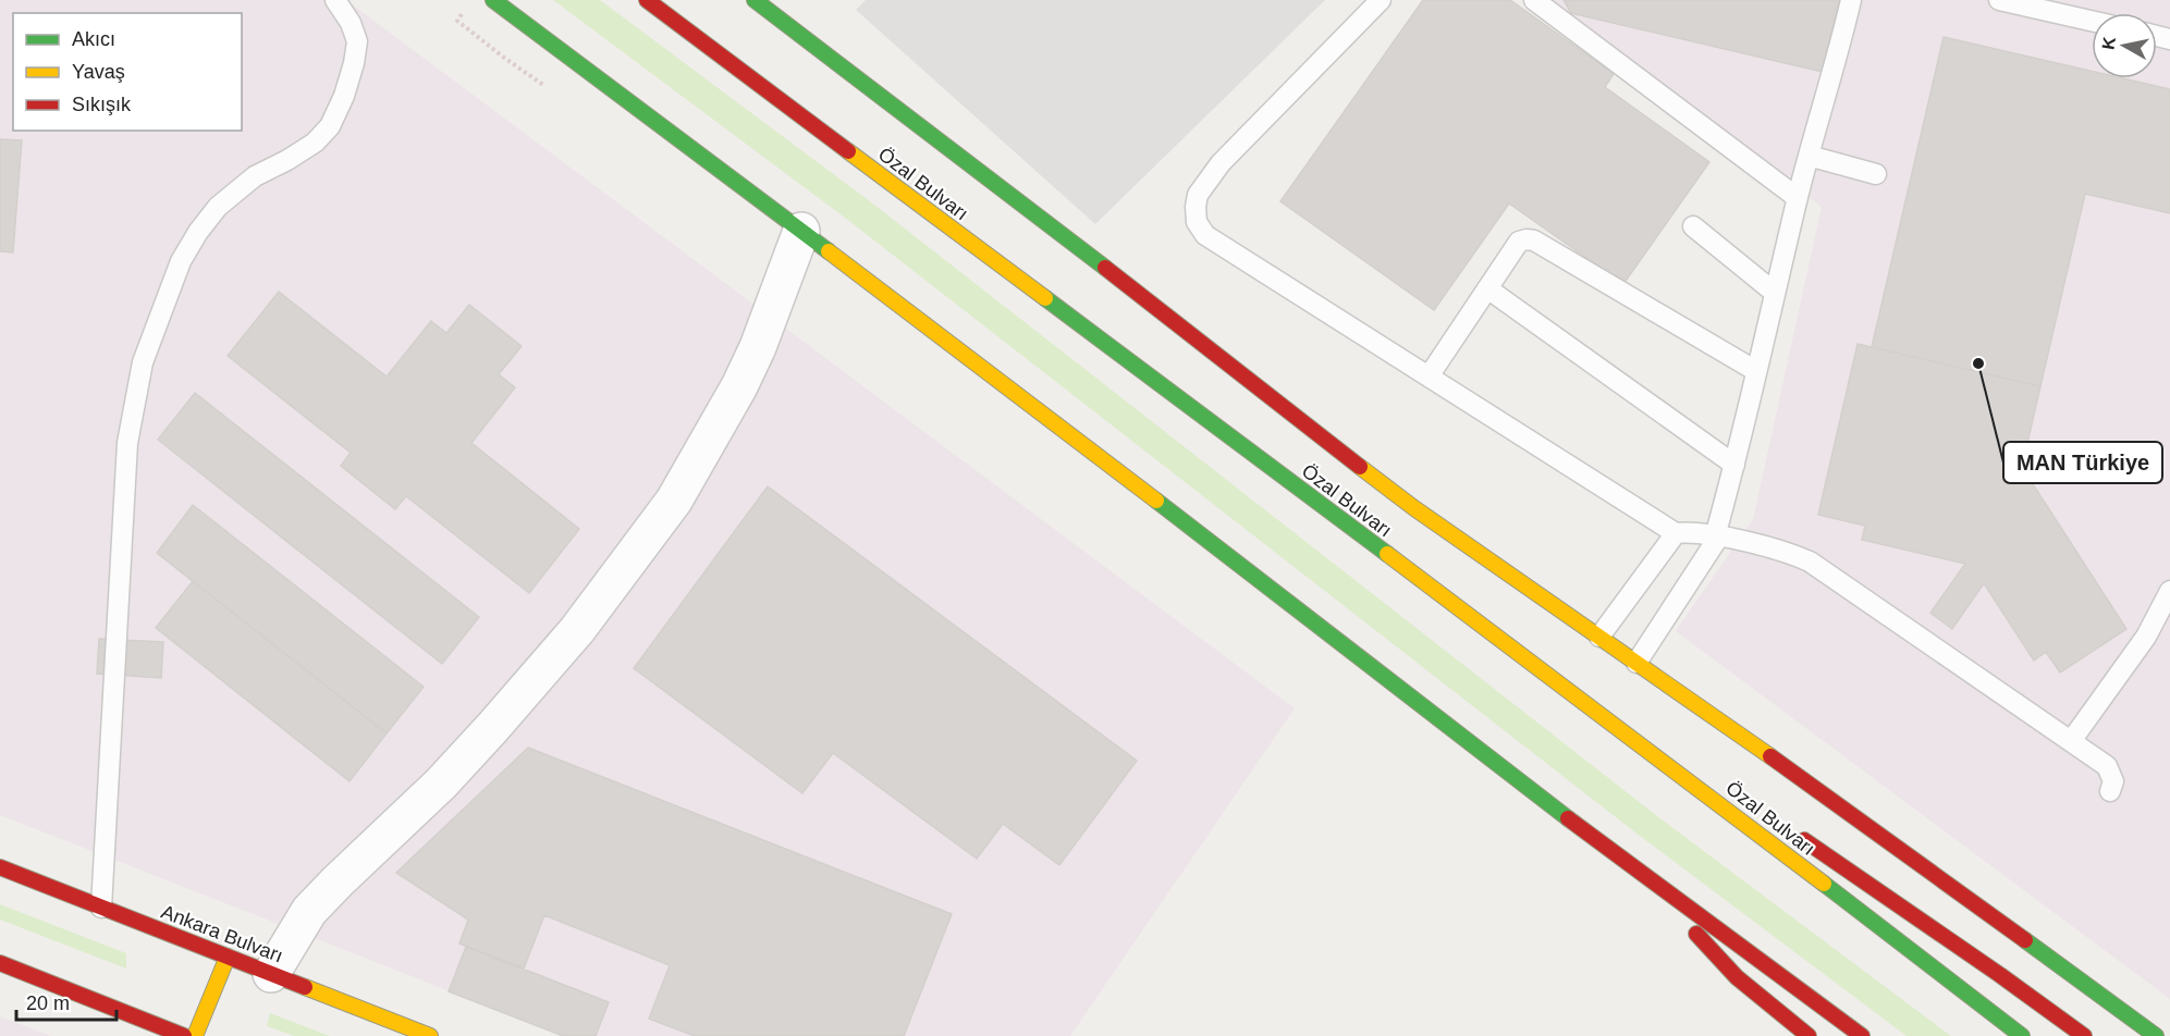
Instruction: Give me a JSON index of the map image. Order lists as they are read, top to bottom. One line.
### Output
{"streets":{"main road":["Özal Bulvarı","Ankara Bulvarı"]},"places":["MAN Türkiye"],"legend":["Akıcı","Yavaş","Sıkışık"],"scale_bar":"20 m","north":"left"}
